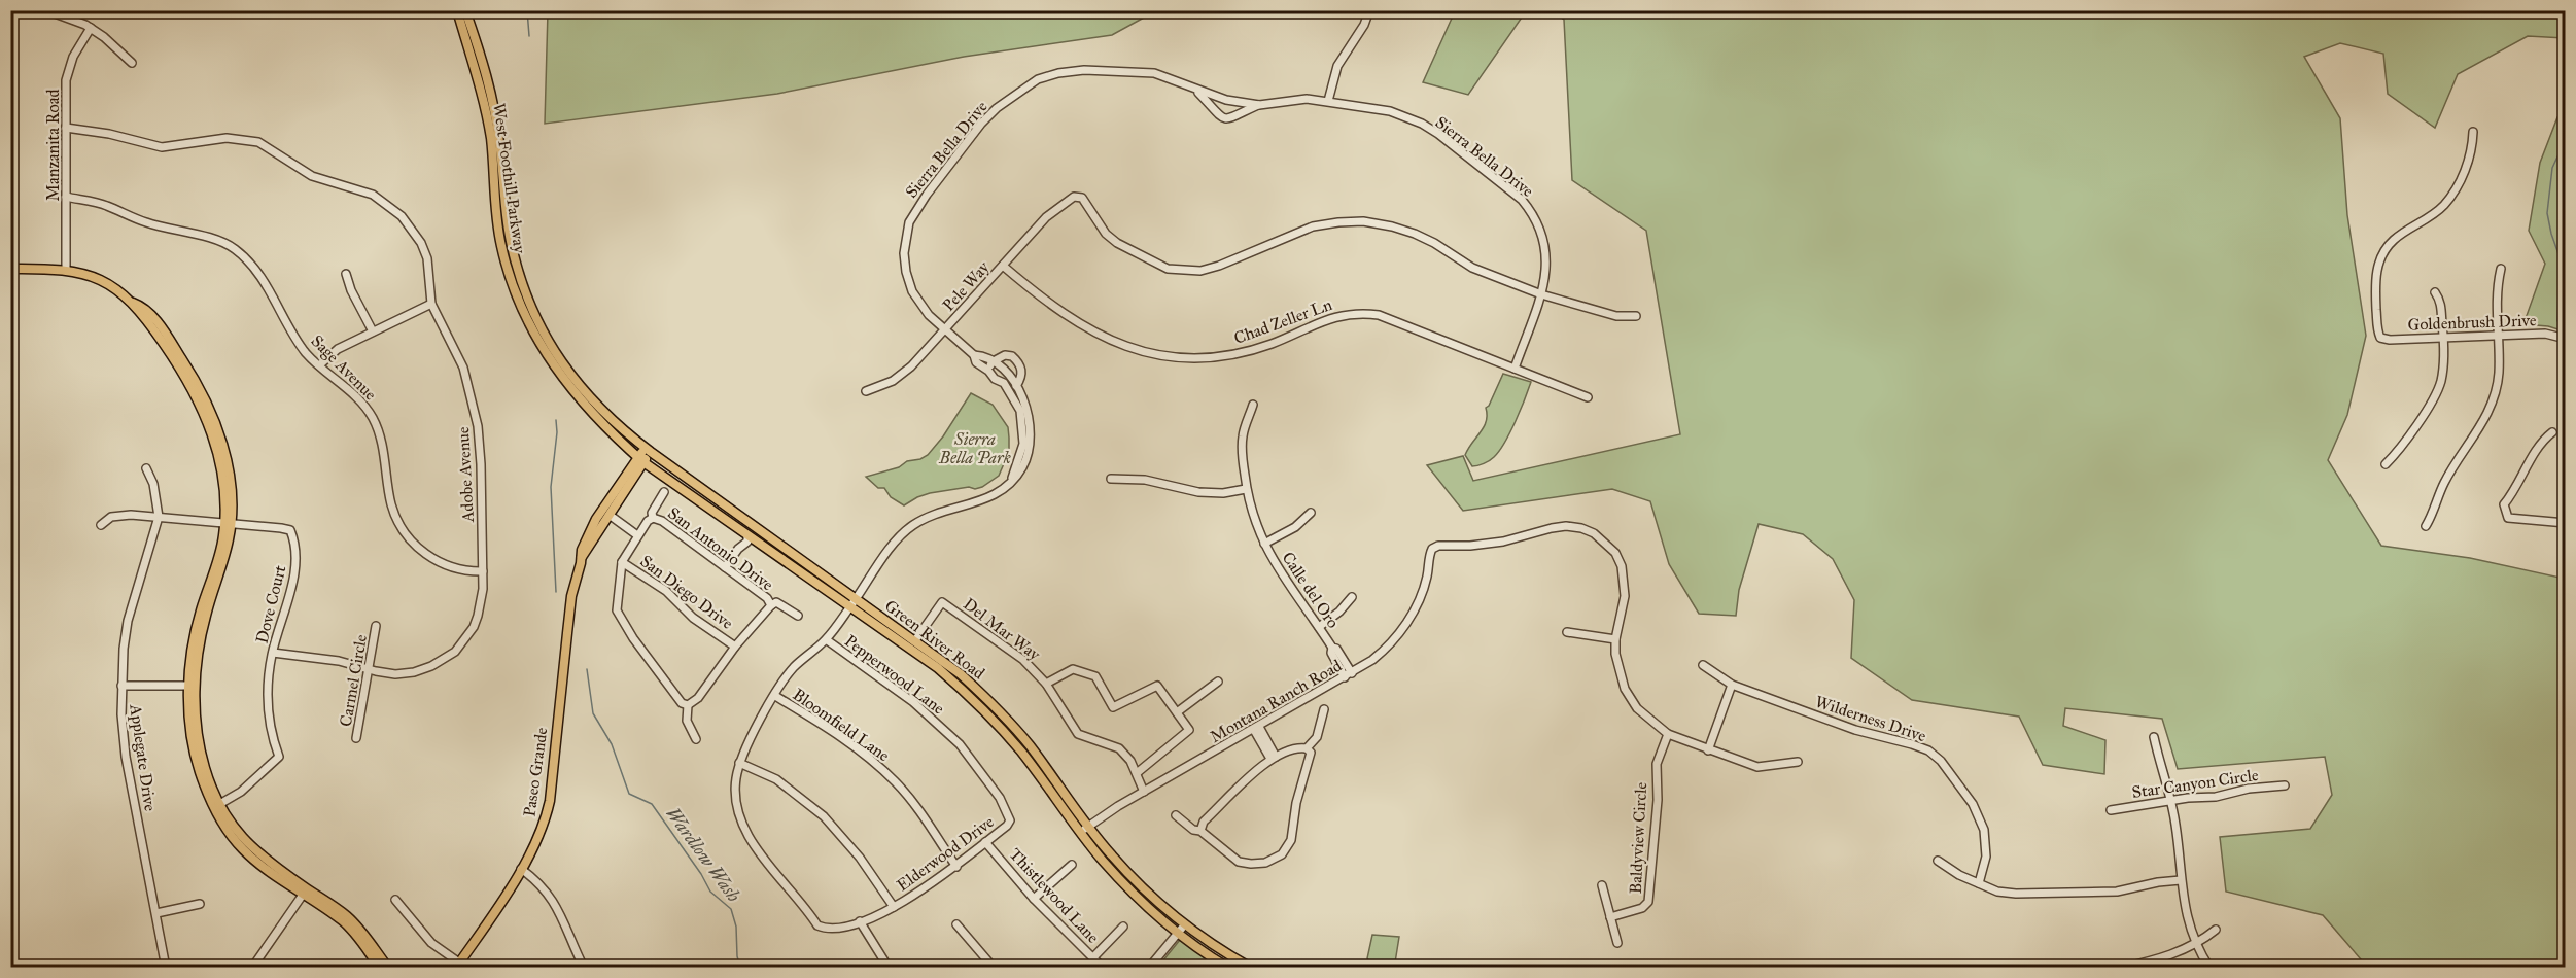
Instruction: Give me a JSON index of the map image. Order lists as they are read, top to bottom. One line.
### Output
{"streets":{"main road":["West Foothill Parkway","Green River Road","Paseo Grande"],"street":["Manzanita Road","Sierra Bella Drive","Pele Way","Chad Zeller Ln","Goldenbrush Drive","Sage Avenue","Adobe Avenue","San Antonio Drive","Calle del Oro","San Diego Drive","Dove Court","Del Mar Way","Pepperwood Lane","Carmel Circle","Montana Ranch Road","Wilderness Drive","Bloomfield Lane","Applegate Drive","Star Canyon Circle","Baldyview Circle","Elderwood Drive","Thistlewood Lane"]},"crossings":[["Manzanita Road","Sage Avenue"],["Manzanita Road","Adobe Avenue"],["Sierra Bella Drive","Pele Way"],["Sierra Bella Drive","Chad Zeller Ln"],["Sierra Bella Drive","Green River Road"],["Sierra Bella Drive","Pepperwood Lane"],["Sierra Bella Drive","Bloomfield Lane"],["Sierra Bella Drive","Elderwood Drive"],["West Foothill Parkway","Green River Road"],["West Foothill Parkway","Paseo Grande"],["Pele Way","Chad Zeller Ln"],["Sage Avenue","Adobe Avenue"],["Adobe Avenue","Dove Court"],["Adobe Avenue","Carmel Circle"],["Calle del Oro","Montana Ranch Road"],["Dove Court","Applegate Drive"],["Del Mar Way","Green River Road"],["Del Mar Way","Montana Ranch Road"],["Green River Road","Montana Ranch Road"],["Green River Road","Paseo Grande"],["Pepperwood Lane","Elderwood Drive"],["Bloomfield Lane","Elderwood Drive"],["Elderwood Drive","Thistlewood Lane"]],"water":["Wardlow Wash"],"parks":["Sierra Bella Park"]}
